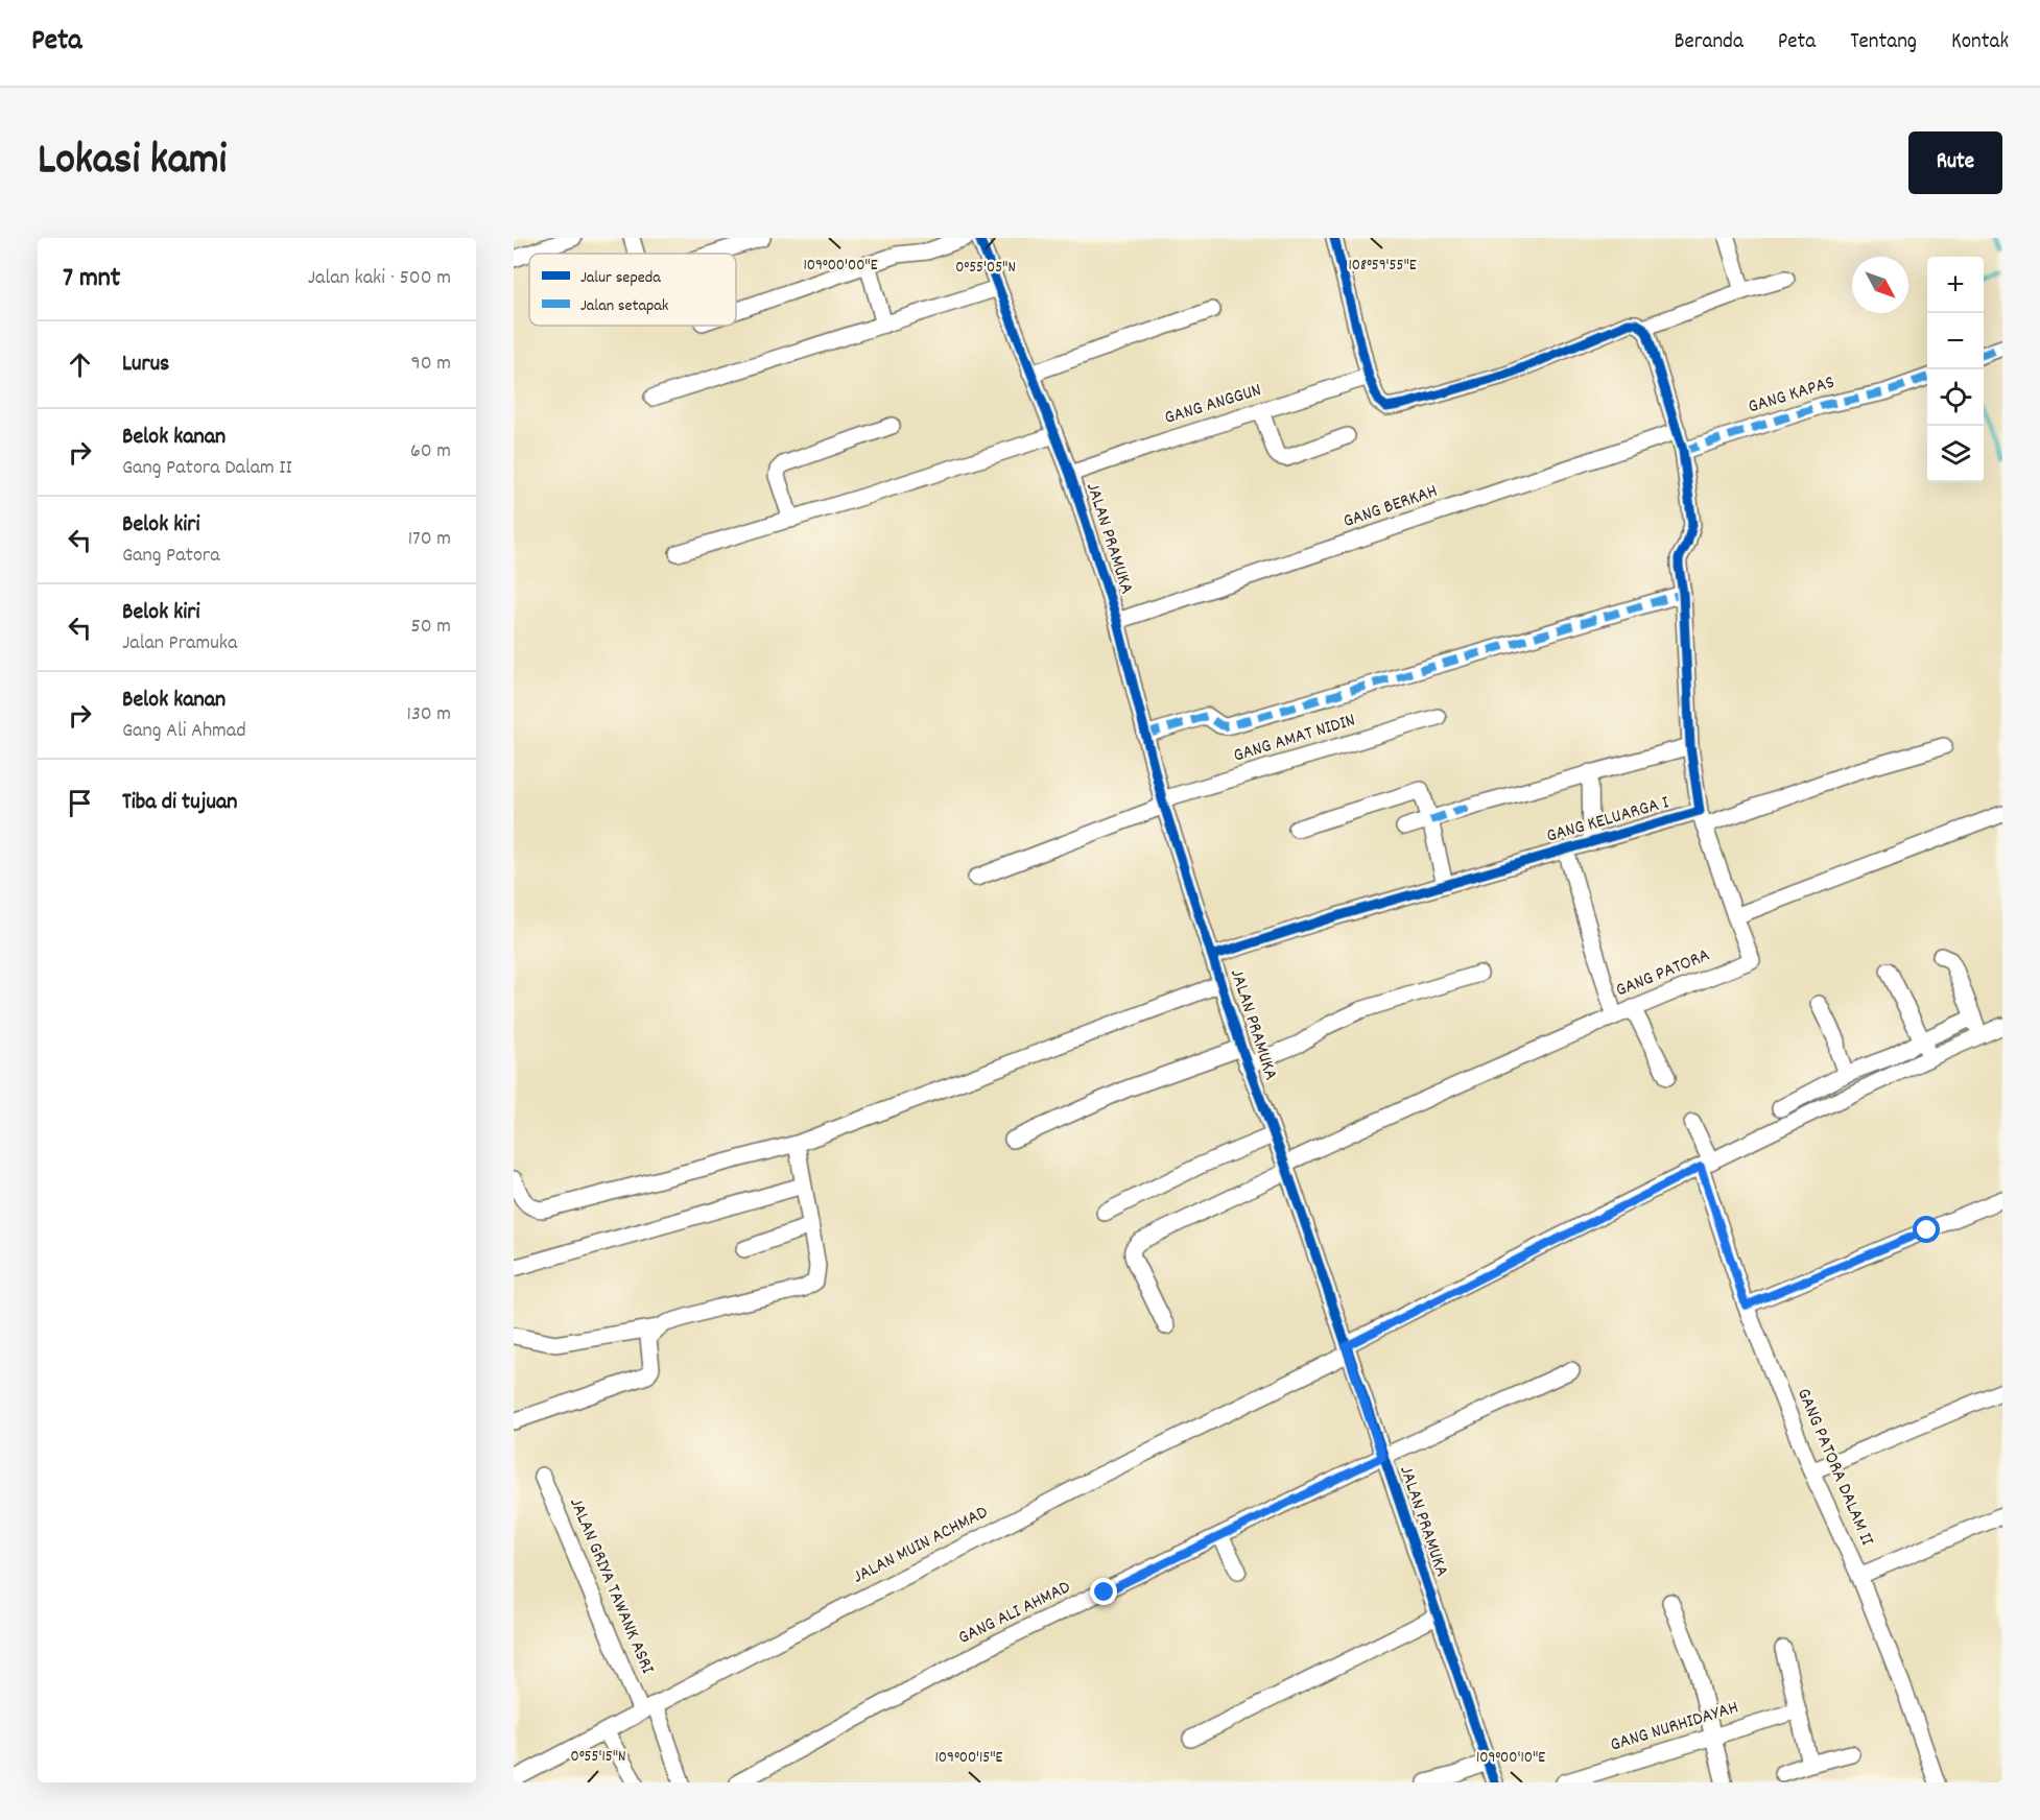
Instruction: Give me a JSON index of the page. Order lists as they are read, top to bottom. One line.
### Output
{"streets":{"street":["GANG KAPAS","GANG ANGGUN","GANG BERKAH","JALAN PRAMUKA","GANG AMAT NIDIN","GANG KELUARGA I","GANG PATORA","GANG PATORA DALAM II","JALAN MUIN ACHMAD","JALAN GRIYA TAWANK ASRI","GANG ALI AHMAD","GANG NURHIDAYAH"]},"crossings":[["GANG ANGGUN","JALAN PRAMUKA"],["GANG BERKAH","JALAN PRAMUKA"],["JALAN PRAMUKA","GANG AMAT NIDIN"],["JALAN PRAMUKA","GANG KELUARGA I"],["JALAN PRAMUKA","GANG PATORA"],["JALAN PRAMUKA","JALAN MUIN ACHMAD"],["JALAN PRAMUKA","GANG ALI AHMAD"],["JALAN MUIN ACHMAD","JALAN GRIYA TAWANK ASRI"]],"legend":["Jalur sepeda","Jalan setapak"],"north":"bottom right","page":{"header":"Peta","nav":["Beranda","Peta","Tentang","Kontak"],"title":"Lokasi kami","buttons":"Rute","heading":["7 mnt","Jalan kaki · 500 m"],"map_buttons":["+","−"],"list":[["Lurus","90 m"],["Belok kanan","Gang Patora Dalam II","60 m"],["Belok kiri","Gang Patora","170 m"],["Belok kiri","Jalan Pramuka","50 m"],["Belok kanan","Gang Ali Ahmad","130 m"],"Tiba di tujuan"]},"coordinates":["109°00'00\"E","108°59'55\"E","0°55'05\"N","0°55'15\"N","109°00'15\"E","109°00'10\"E"]}
